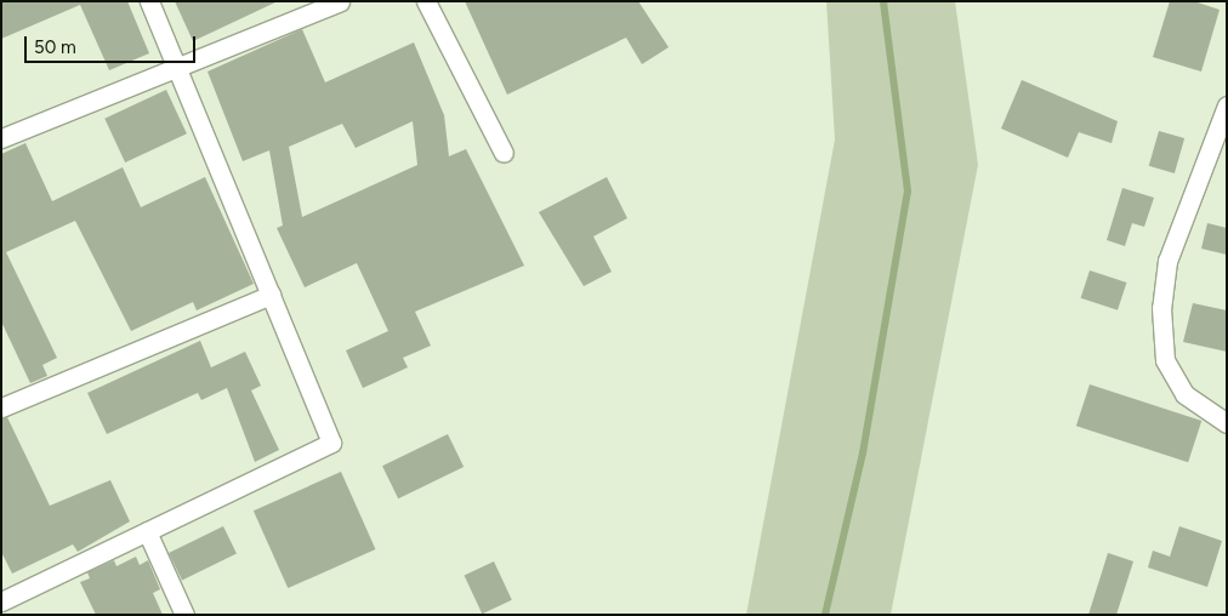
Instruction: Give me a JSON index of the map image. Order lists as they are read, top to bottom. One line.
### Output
{"scale_bar":"50 m"}
